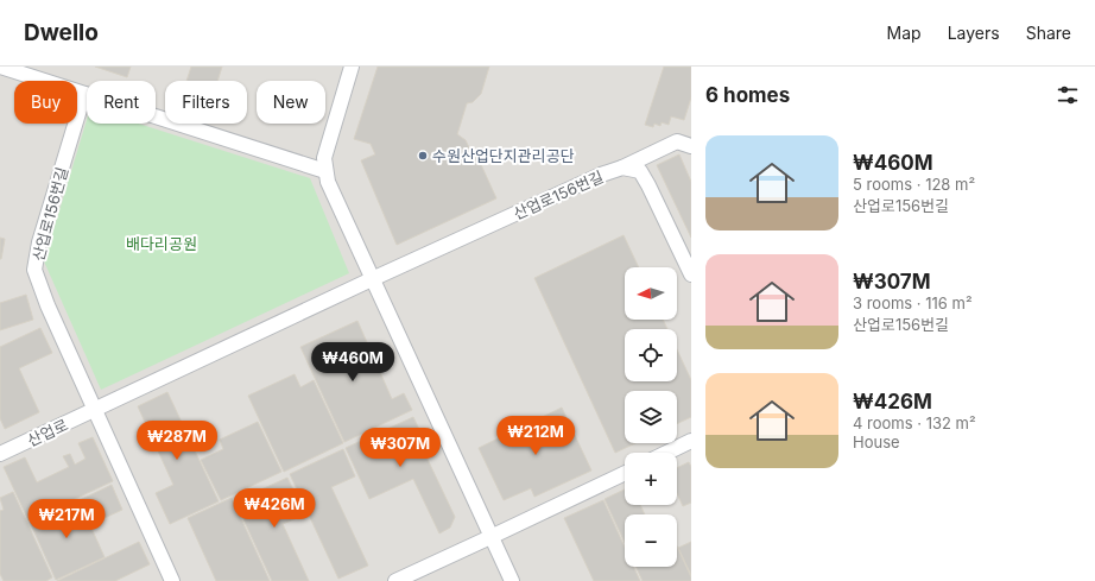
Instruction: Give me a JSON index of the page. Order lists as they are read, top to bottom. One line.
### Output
{"streets":{"street":["산업로156번길","산업로"]},"crossings":[["산업로156번길","산업로"]],"parks":["배다리공원"],"places":["수원산업단지관리공단"],"north":"left","page":{"header":"Dwello","nav":["Map","Layers","Share"],"heading":"6 homes","chip":["Buy","Rent","Filters","New"],"list":[{"name":"₩460M","note":"5 rooms · 128 m² · 산업로156번길"},{"name":"₩307M","note":"3 rooms · 116 m² · 산업로156번길"},{"name":"₩426M","note":"4 rooms · 132 m² · House"}],"map_buttons":["+","−"],"price":["₩460M","₩212M","₩287M","₩307M","₩426M","₩217M"]}}
